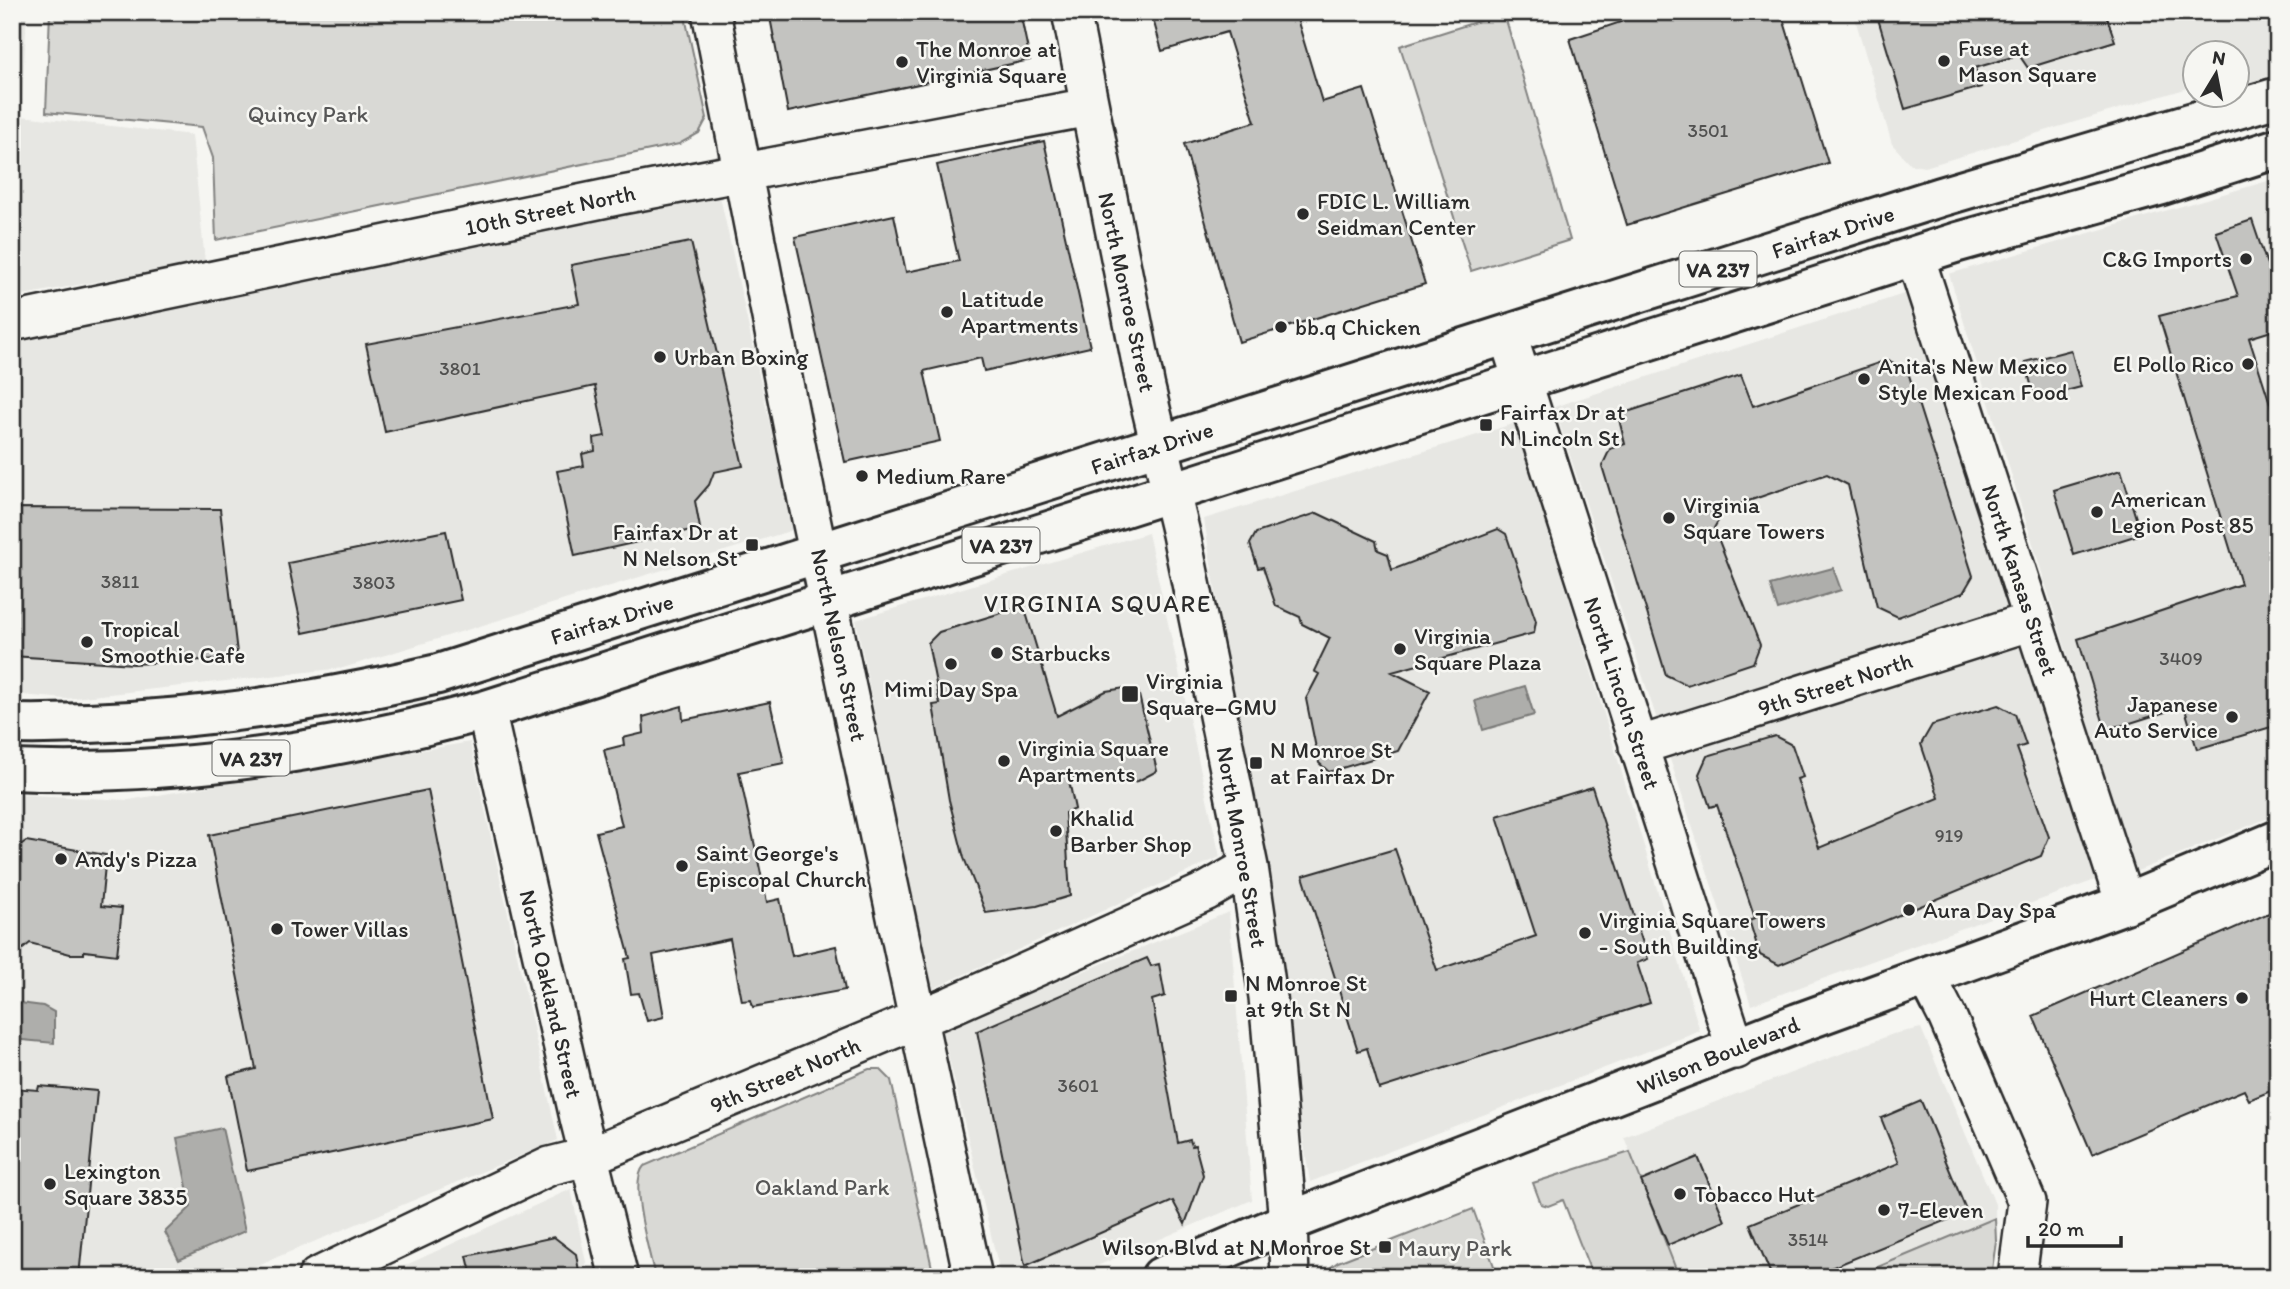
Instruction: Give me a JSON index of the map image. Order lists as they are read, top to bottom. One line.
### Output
{"streets":{"main road":["Fairfax Drive","VA 237","Wilson Boulevard"],"street":["10th Street North","North Monroe Street","North Kansas Street","North Nelson Street","9th Street North","North Lincoln Street","North Oakland Street"]},"crossings":[["10th Street North","North Monroe Street"],["10th Street North","North Nelson Street"],["Fairfax Drive","North Monroe Street"],["Fairfax Drive","North Kansas Street"],["Fairfax Drive","North Nelson Street"],["Fairfax Drive","North Lincoln Street"],["Fairfax Drive","North Oakland Street"],["North Monroe Street","9th Street North"],["North Monroe Street","Wilson Boulevard"],["North Kansas Street","9th Street North"],["North Kansas Street","Wilson Boulevard"],["North Nelson Street","9th Street North"],["9th Street North","North Lincoln Street"],["9th Street North","North Oakland Street"],["North Lincoln Street","Wilson Boulevard"]],"districts":["VIRGINIA SQUARE"],"parks":["Quincy Park","Oakland Park","Maury Park"],"places":{"other":["Fuse at Mason Square","The Monroe at Virginia Square","FDIC L. William Seidman Center","C&G Imports","Latitude Apartments","bb.q Chicken","Urban Boxing","El Pollo Rico","Anita's New Mexico Style Mexican Food","Medium Rare","American Legion Post 85","Virginia Square Towers","Tropical Smoothie Cafe","Virginia Square Plaza","Starbucks","Mimi Day Spa","Japanese Auto Service","Virginia Square Apartments","Khalid Barber Shop","Andy's Pizza","Saint George's Episcopal Church","Aura Day Spa","Tower Villas","Virginia Square Towers - South Building","Hurt Cleaners","Lexington Square 3835","Tobacco Hut","7-Eleven"],"transit":["Fairfax Dr at N Lincoln St","Fairfax Dr at N Nelson St","Virginia Square–GMU","N Monroe St at Fairfax Dr","N Monroe St at 9th St N","Wilson Blvd at N Monroe St"]},"house_numbers":["3501","3801","3811","3803","3409","919","3601","3514"],"scale_bar":"20 m","north":"top"}
